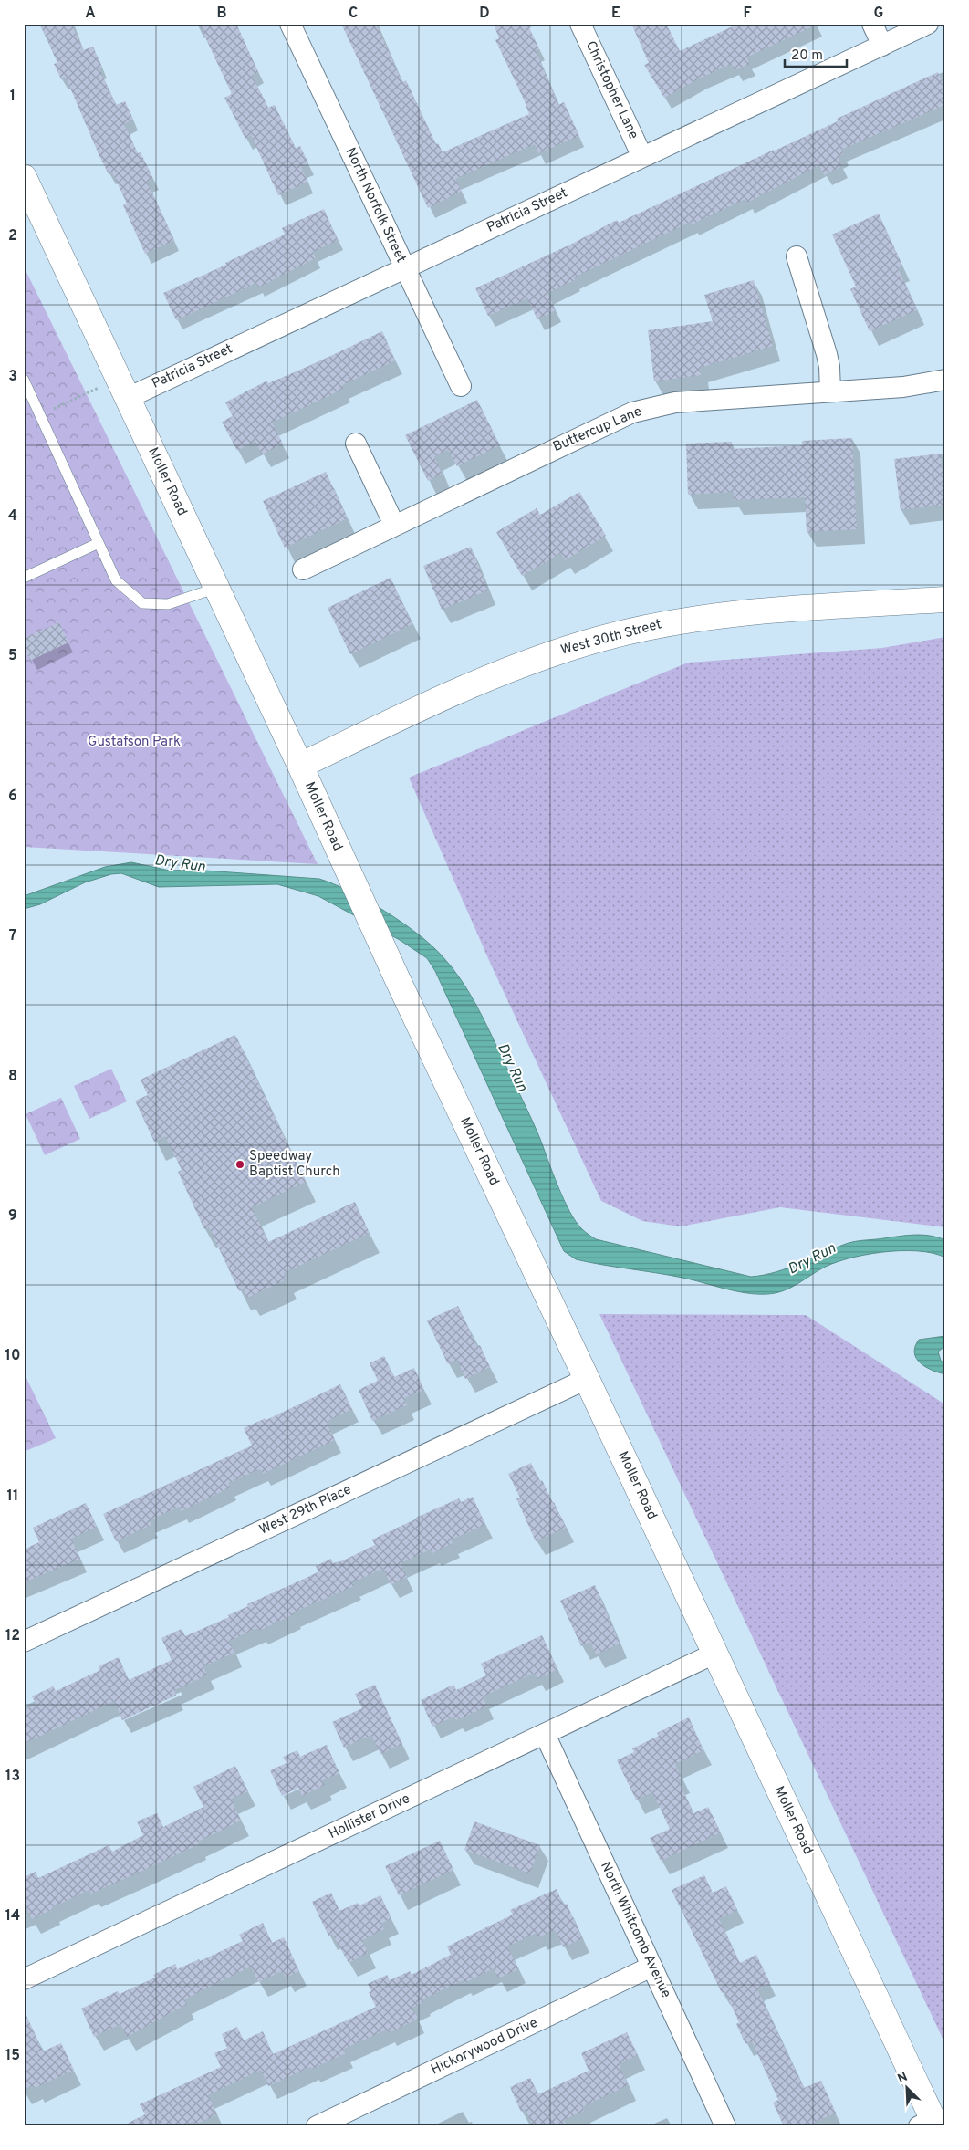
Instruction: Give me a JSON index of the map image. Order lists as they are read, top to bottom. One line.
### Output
{"streets":{"street":["Christopher Lane","North Norfolk Street","Patricia Street","Buttercup Lane","Moller Road","West 30th Street","West 29th Place","Hollister Drive","North Whitcomb Avenue","Hickorywood Drive"]},"crossings":[["Christopher Lane","Patricia Street"],["North Norfolk Street","Patricia Street"],["Patricia Street","Moller Road"],["Moller Road","West 30th Street"],["Moller Road","West 29th Place"],["Moller Road","Hollister Drive"],["Hollister Drive","North Whitcomb Avenue"],["North Whitcomb Avenue","Hickorywood Drive"]],"water":["Dry Run"],"parks":["Gustafson Park"],"places":["Speedway Baptist Church"],"scale_bar":"20 m","north":"top left","grid":{"columns":["A","B","C","D","E","F","G"],"rows":["1","2","3","4","5","6","7","8","9","10","11","12","13","14","15"]}}
